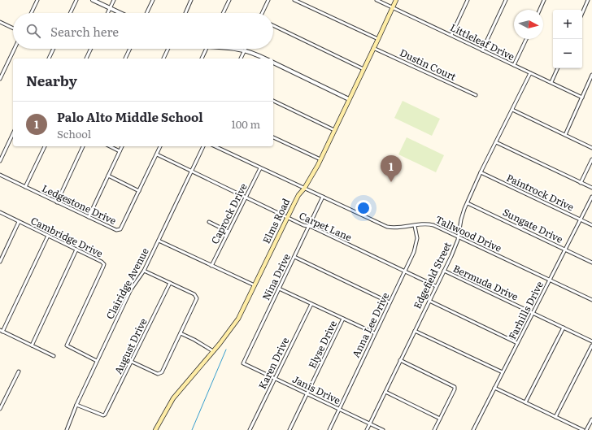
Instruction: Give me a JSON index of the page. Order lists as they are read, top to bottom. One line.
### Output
{"streets":{"main road":["Elms Road"],"street":["Littleleaf Drive","Dustin Court","Paintrock Drive","Ledgestone Drive","Caprock Drive","Sungate Drive","Carpet Lane","Tallwood Drive","Cambridge Drive","Edgefield Street","Nina Drive","Bermuda Drive","Clairidge Avenue","Farhills Drive","Anna Lee Drive","Elyse Drive","August Drive","Karen Drive","Janis Drive"]},"crossings":[["Littleleaf Drive","Elms Road"],["Littleleaf Drive","Edgefield Street"],["Dustin Court","Elms Road"],["Paintrock Drive","Edgefield Street"],["Paintrock Drive","Farhills Drive"],["Ledgestone Drive","Carpet Lane"],["Caprock Drive","Carpet Lane"],["Caprock Drive","Tallwood Drive"],["Elms Road","Carpet Lane"],["Elms Road","Tallwood Drive"],["Sungate Drive","Edgefield Street"],["Sungate Drive","Farhills Drive"],["Carpet Lane","Edgefield Street"],["Carpet Lane","Nina Drive"],["Carpet Lane","Clairidge Avenue"],["Carpet Lane","Anna Lee Drive"],["Tallwood Drive","Edgefield Street"],["Tallwood Drive","Nina Drive"],["Tallwood Drive","Farhills Drive"],["Tallwood Drive","Anna Lee Drive"],["Cambridge Drive","Clairidge Avenue"],["Edgefield Street","Bermuda Drive"],["Edgefield Street","Janis Drive"],["Nina Drive","Janis Drive"],["Bermuda Drive","Farhills Drive"],["Clairidge Avenue","August Drive"],["Anna Lee Drive","Janis Drive"],["Elyse Drive","Janis Drive"],["Karen Drive","Janis Drive"]],"north":"right","page":{"map_buttons":["+","−"],"search":"Search here","heading":"Nearby","list":[{"mark":"1","name":"Palo Alto Middle School","note":"School","value":"100 m"}],"pins":"1"}}
